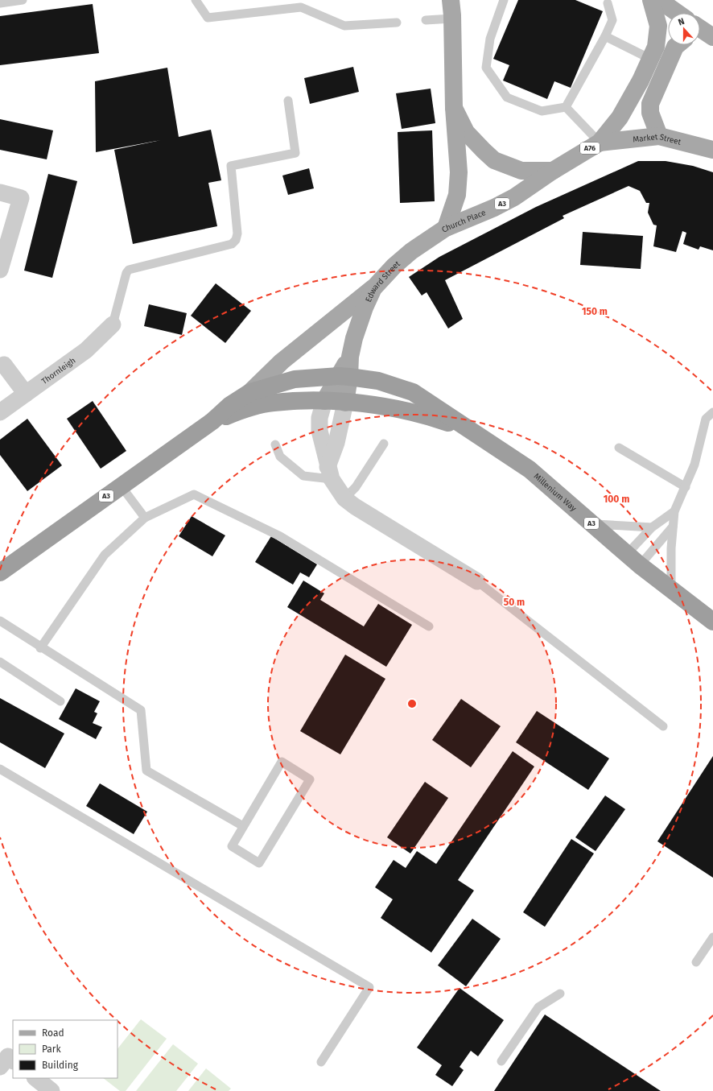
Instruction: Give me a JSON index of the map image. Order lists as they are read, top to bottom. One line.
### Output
{"streets":{"highway":["A3","Millenium Way"],"main road":["Market Street","A76","Church Place","Edward Street"],"street":["Thornleigh"]},"crossings":[["Market Street","Church Place"],["A3","Edward Street"],["A3","Millenium Way"],["Church Place","Edward Street"],["Edward Street","Millenium Way"]],"legend":["Road","Park","Building"],"north":"top","rings":["150 m","100 m","50 m"]}
